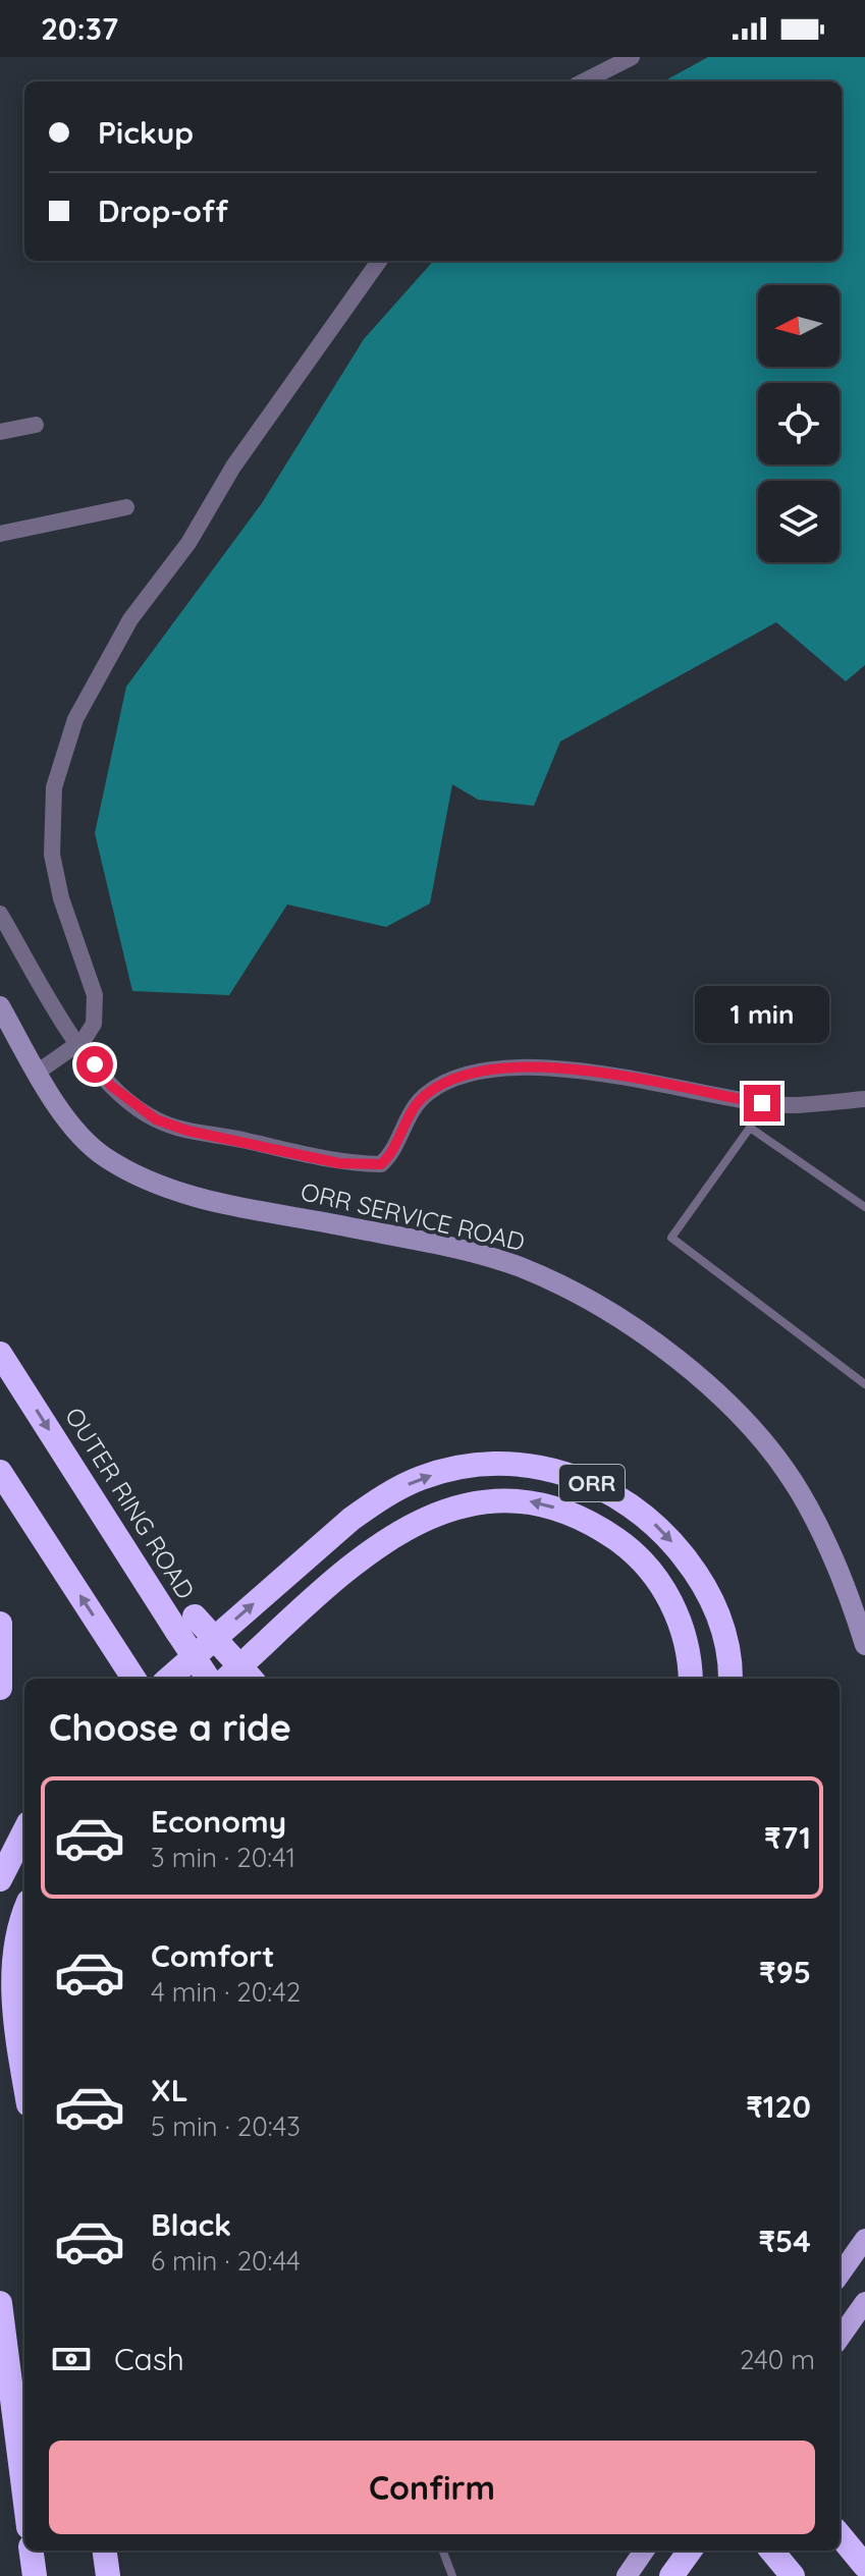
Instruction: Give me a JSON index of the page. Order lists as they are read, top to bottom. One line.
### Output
{"streets":{"highway":["ORR","OUTER RING ROAD"],"main road":["ORR SERVICE ROAD"]},"north":"left","page":{"status":"20:37","banner":["Pickup","Drop-off"],"bubble":"1 min","heading":"Choose a ride","list":[{"name":"Economy","note":"3 min · 20:41","value":"₹71"},{"name":"Comfort","note":"4 min · 20:42","value":"₹95"},{"name":"XL","note":"5 min · 20:43","value":"₹120"},{"name":"Black","note":"6 min · 20:44","value":"₹54"}],"pay":["Cash","240 m"],"buttons":"Confirm"}}
